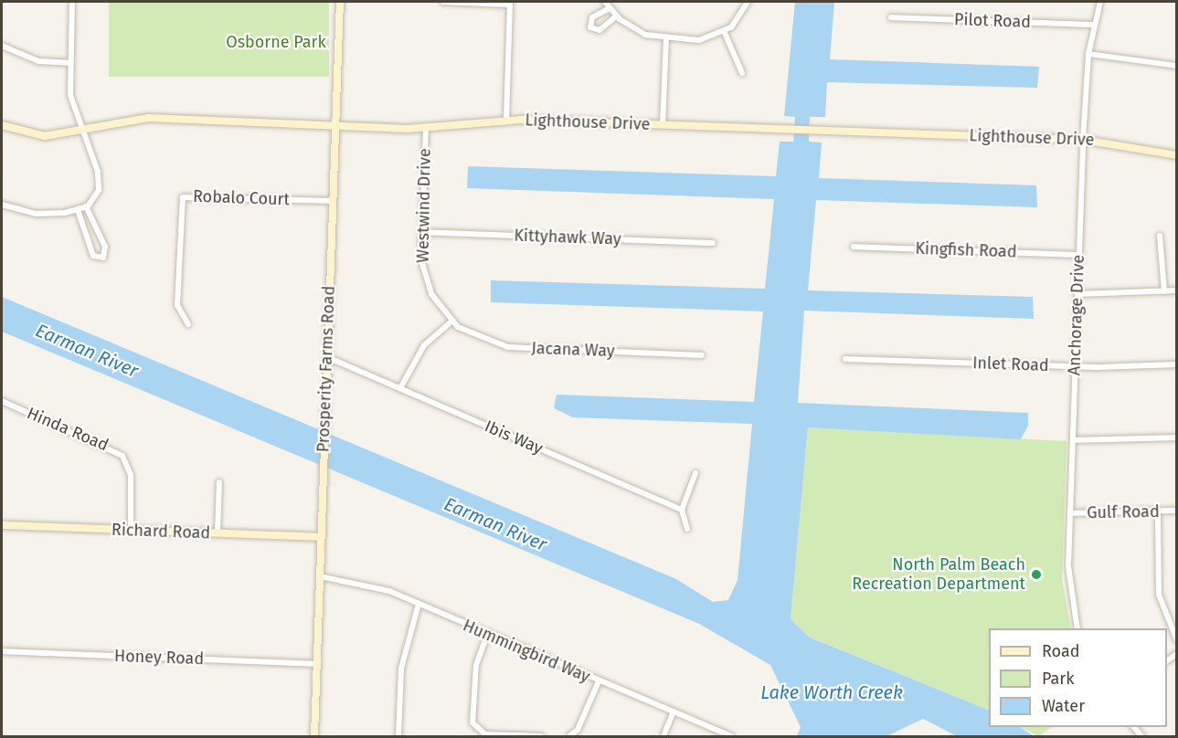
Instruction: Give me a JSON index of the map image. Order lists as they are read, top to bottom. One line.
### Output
{"streets":{"street":["Pilot Road","Lighthouse Drive","Robalo Court","Westwind Drive","Kittyhawk Way","Kingfish Road","Anchorage Drive","Jacana Way","Inlet Road","Prosperity Farms Road","Hinda Road","Ibis Way","Gulf Road","Richard Road","Hummingbird Way","Honey Road"]},"crossings":[["Pilot Road","Anchorage Drive"],["Lighthouse Drive","Westwind Drive"],["Lighthouse Drive","Anchorage Drive"],["Lighthouse Drive","Prosperity Farms Road"],["Robalo Court","Prosperity Farms Road"],["Westwind Drive","Kittyhawk Way"],["Westwind Drive","Jacana Way"],["Kingfish Road","Anchorage Drive"],["Anchorage Drive","Inlet Road"],["Anchorage Drive","Gulf Road"],["Prosperity Farms Road","Ibis Way"],["Prosperity Farms Road","Richard Road"],["Prosperity Farms Road","Hummingbird Way"],["Prosperity Farms Road","Honey Road"],["Hinda Road","Richard Road"]],"water":["Earman River","Lake Worth Creek"],"parks":["Osborne Park"],"places":["North Palm Beach Recreation Department"],"legend":["Road","Park","Water"]}
